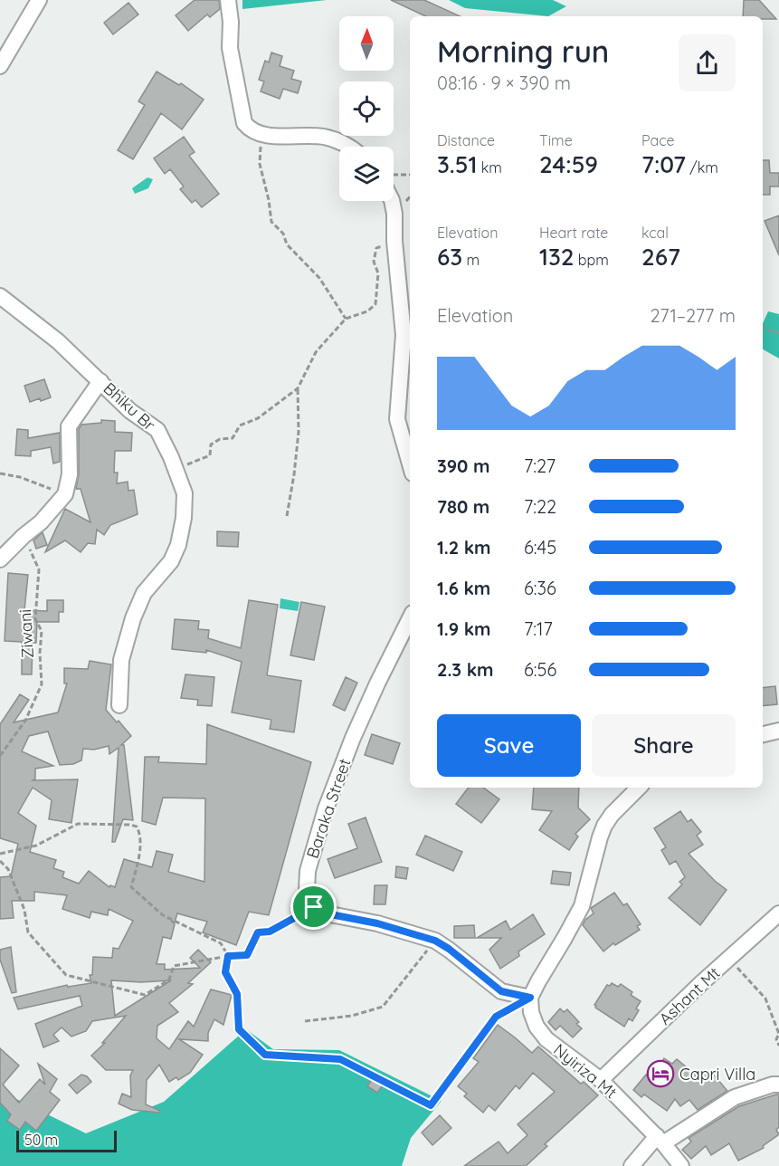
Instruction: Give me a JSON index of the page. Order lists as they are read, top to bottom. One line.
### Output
{"streets":{"street":["Bhiku Br","Baraka Street","Ashant Mt","Nyiriza Mt"],"path":["Ziwani"]},"crossings":[["Ashant Mt","Nyiriza Mt"]],"places":{"hotel":["Capri Villa"]},"scale_bar":"50 m","north":"top","page":{"heading":["Morning run","08:16 · 9 × 390 m"],"stats":[["Distance","3.51 km"],["Time","24:59"],["Pace","7:07 /km"],["Elevation","63 m"],["Heart rate","132 bpm"],["kcal","267"]],"chart":["Elevation","271–277 m"],"list":[{"name":"390 m","note":"7:27"},{"name":"780 m","note":"7:22"},{"name":"1.2 km","note":"6:45"},{"name":"1.6 km","note":"6:36"},{"name":"1.9 km","note":"7:17"},{"name":"2.3 km","note":"6:56"}],"buttons":["Save","Share"],"scale":"50 m"}}
